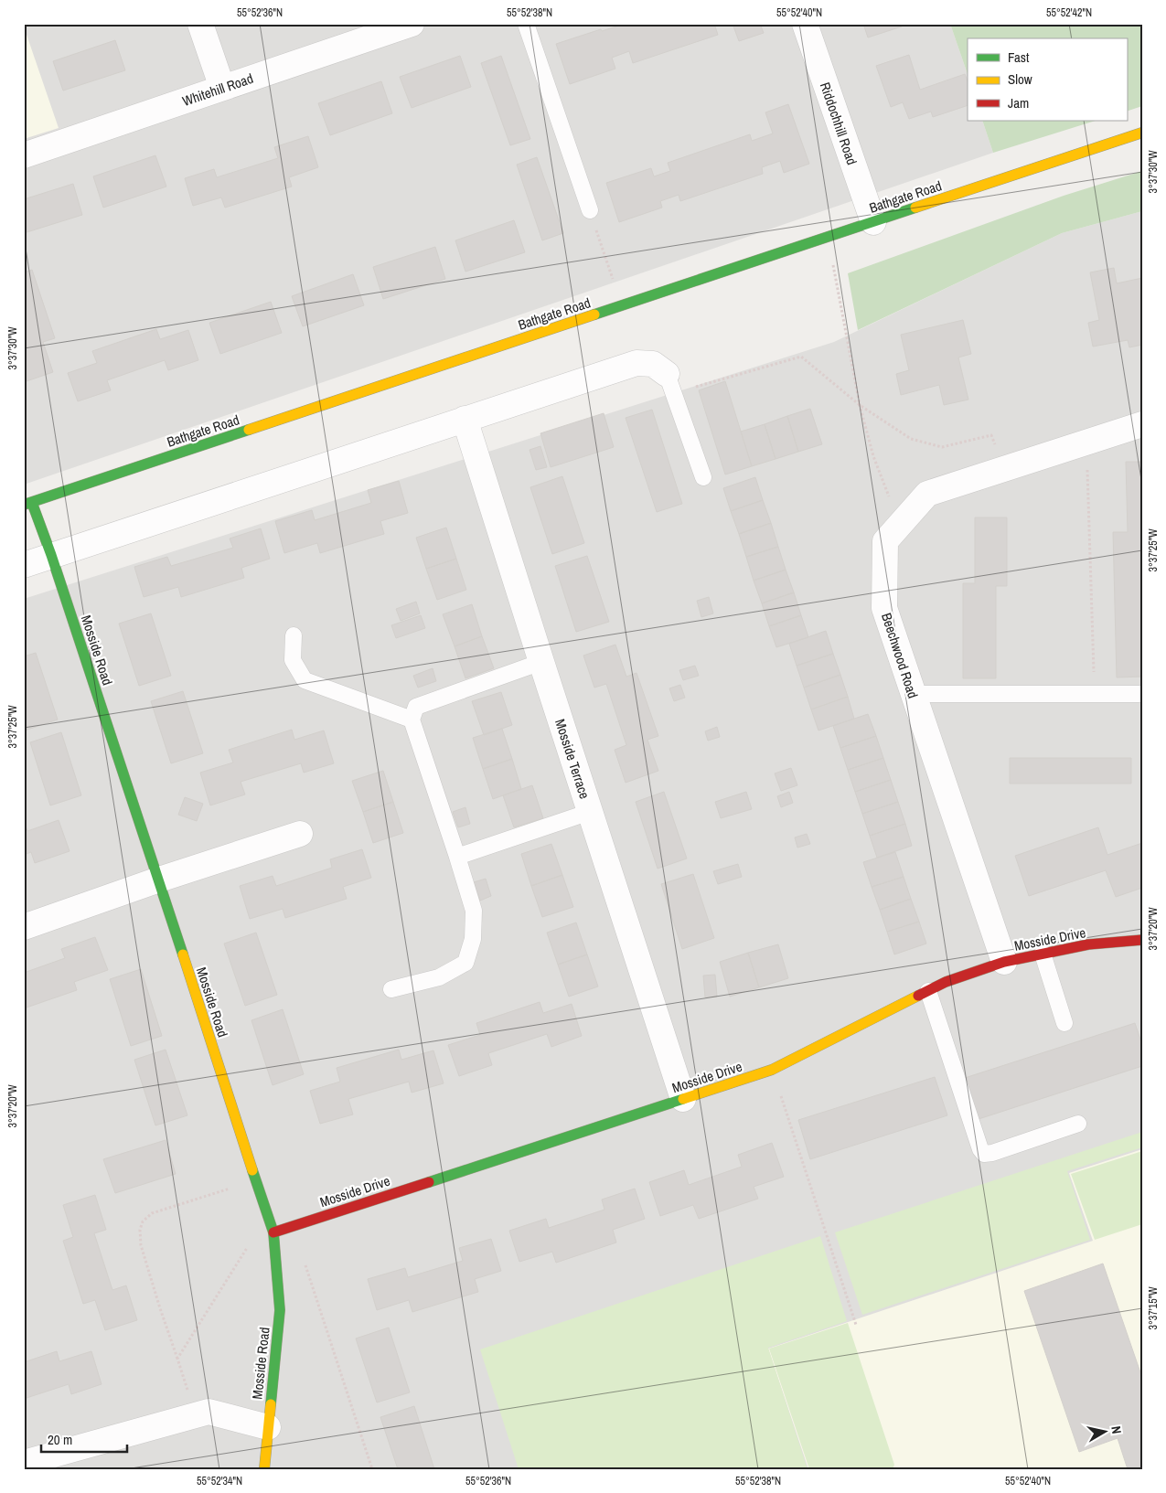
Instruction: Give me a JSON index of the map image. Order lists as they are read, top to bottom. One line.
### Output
{"streets":{"street":["Whitehill Road","Riddochhill Road","Bathgate Road","Mosside Road","Beechwood Road","Mosside Terrace","Mosside Drive"]},"crossings":[["Riddochhill Road","Bathgate Road"],["Bathgate Road","Mosside Road"],["Mosside Road","Mosside Drive"],["Beechwood Road","Mosside Drive"],["Mosside Terrace","Mosside Drive"]],"legend":["Fast","Slow","Jam"],"scale_bar":"20 m","north":"right","coordinates":["55°52'36\"N","55°52'38\"N","55°52'40\"N","55°52'42\"N","3°37'30\"W","3°37'25\"W","3°37'20\"W","3°37'15\"W","55°52'34\"N"]}
